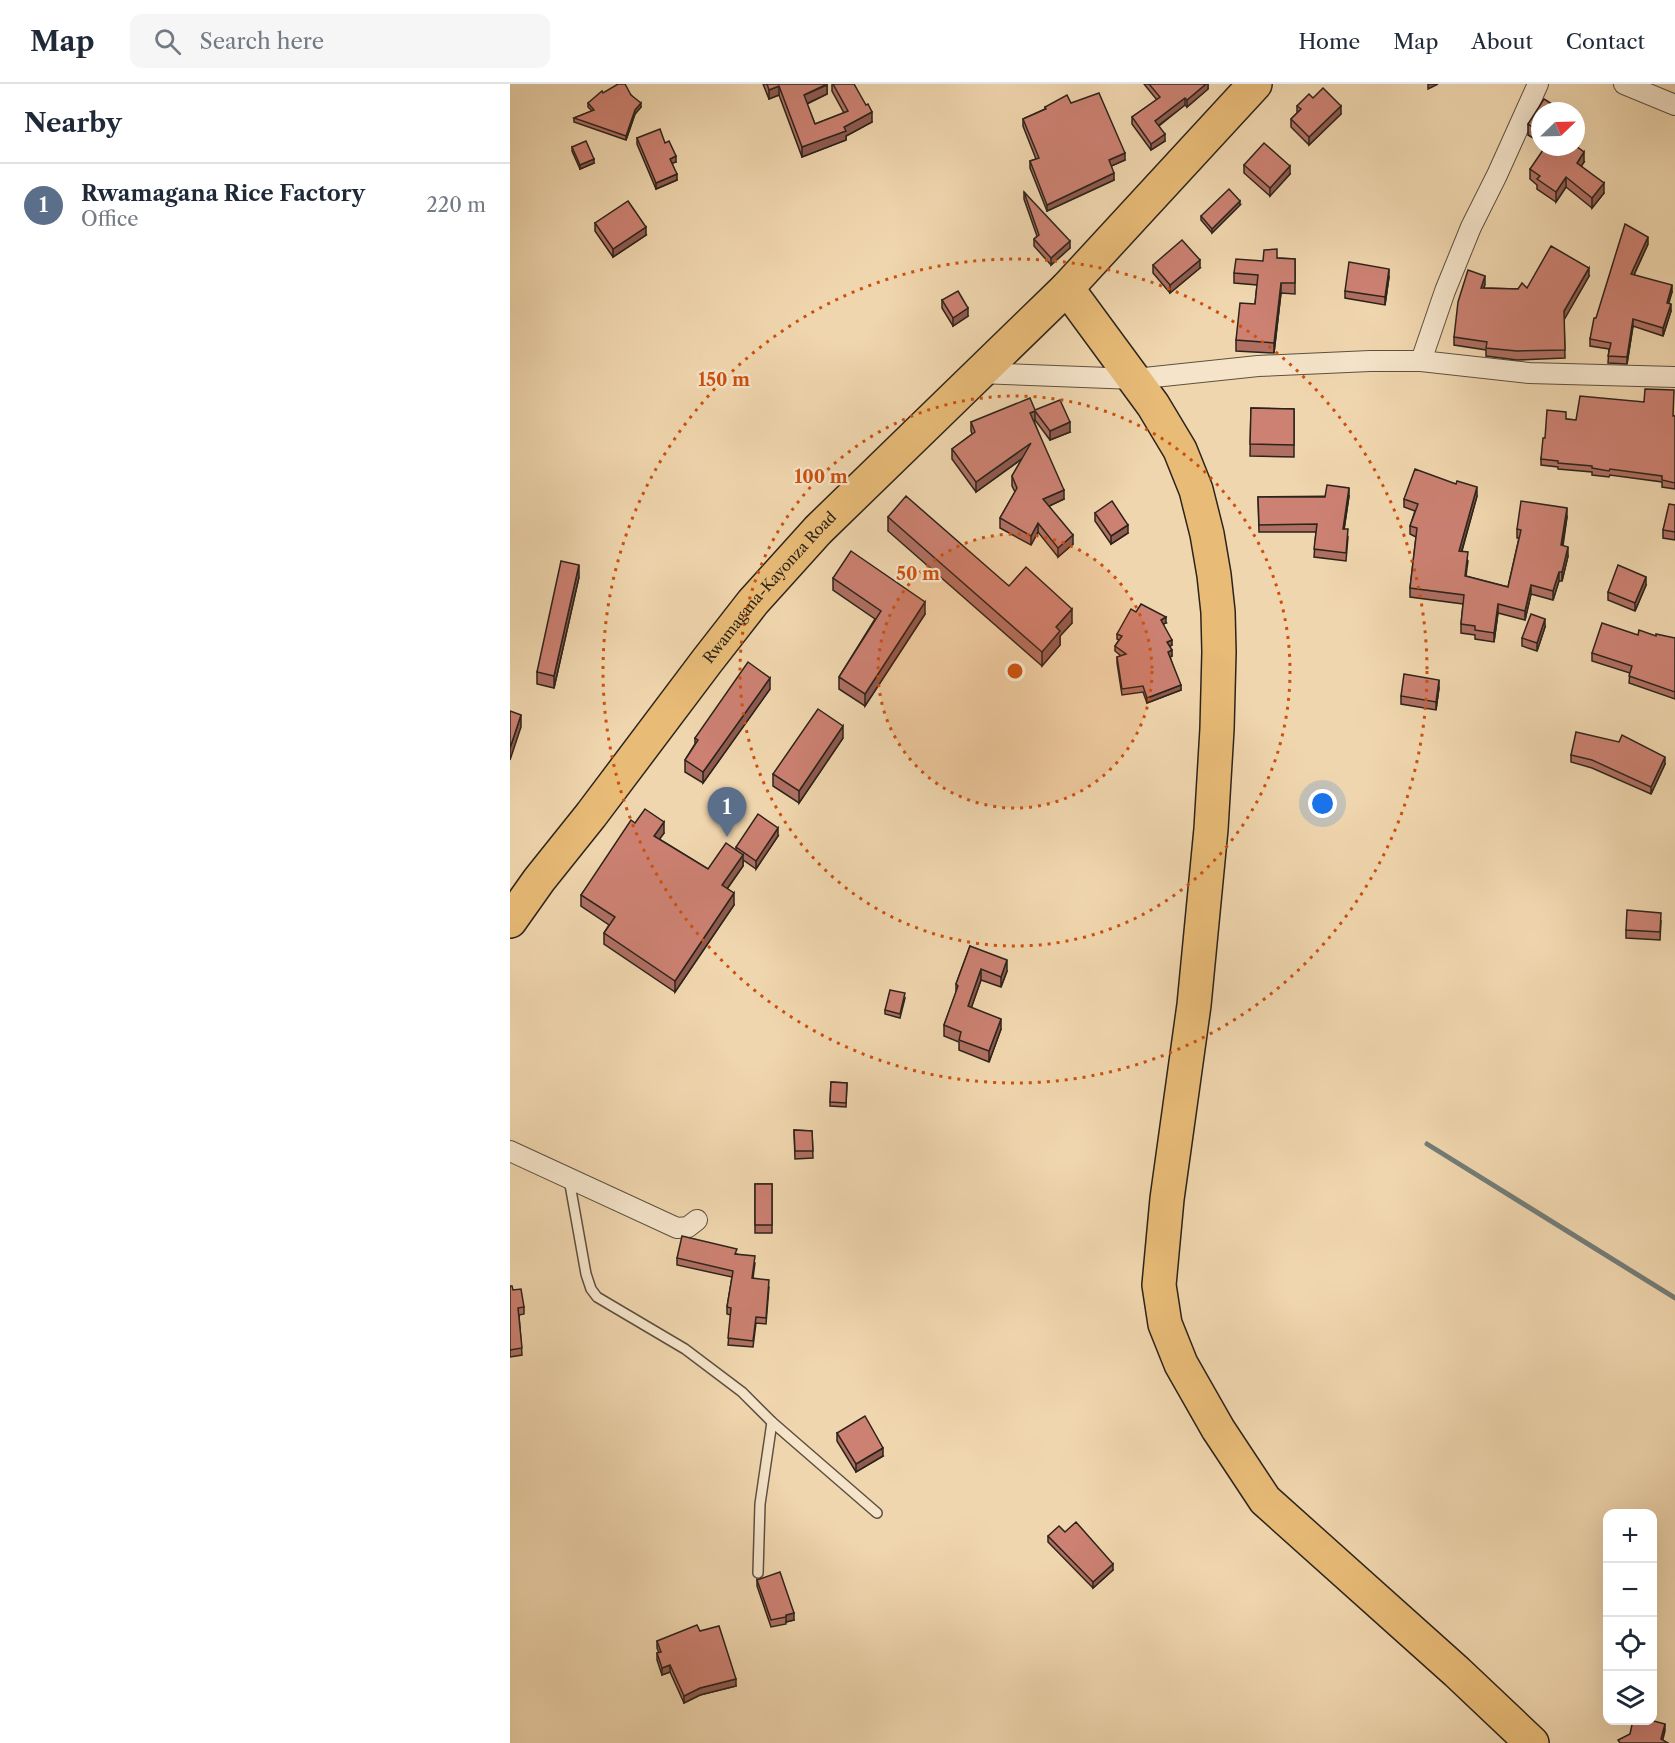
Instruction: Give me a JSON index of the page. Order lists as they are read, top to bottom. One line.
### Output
{"streets":{"highway":["Rwamagana-Kayonza Road"]},"north":"top right","page":{"header":"Map","search":"Search here","nav":["Home","Map","About","Contact"],"heading":"Nearby","list":[{"mark":"1","name":"Rwamagana Rice Factory","note":"Office","value":"220 m"}],"pins":"1","map_buttons":["+","−"]},"rings":["150 m","100 m","50 m"]}
